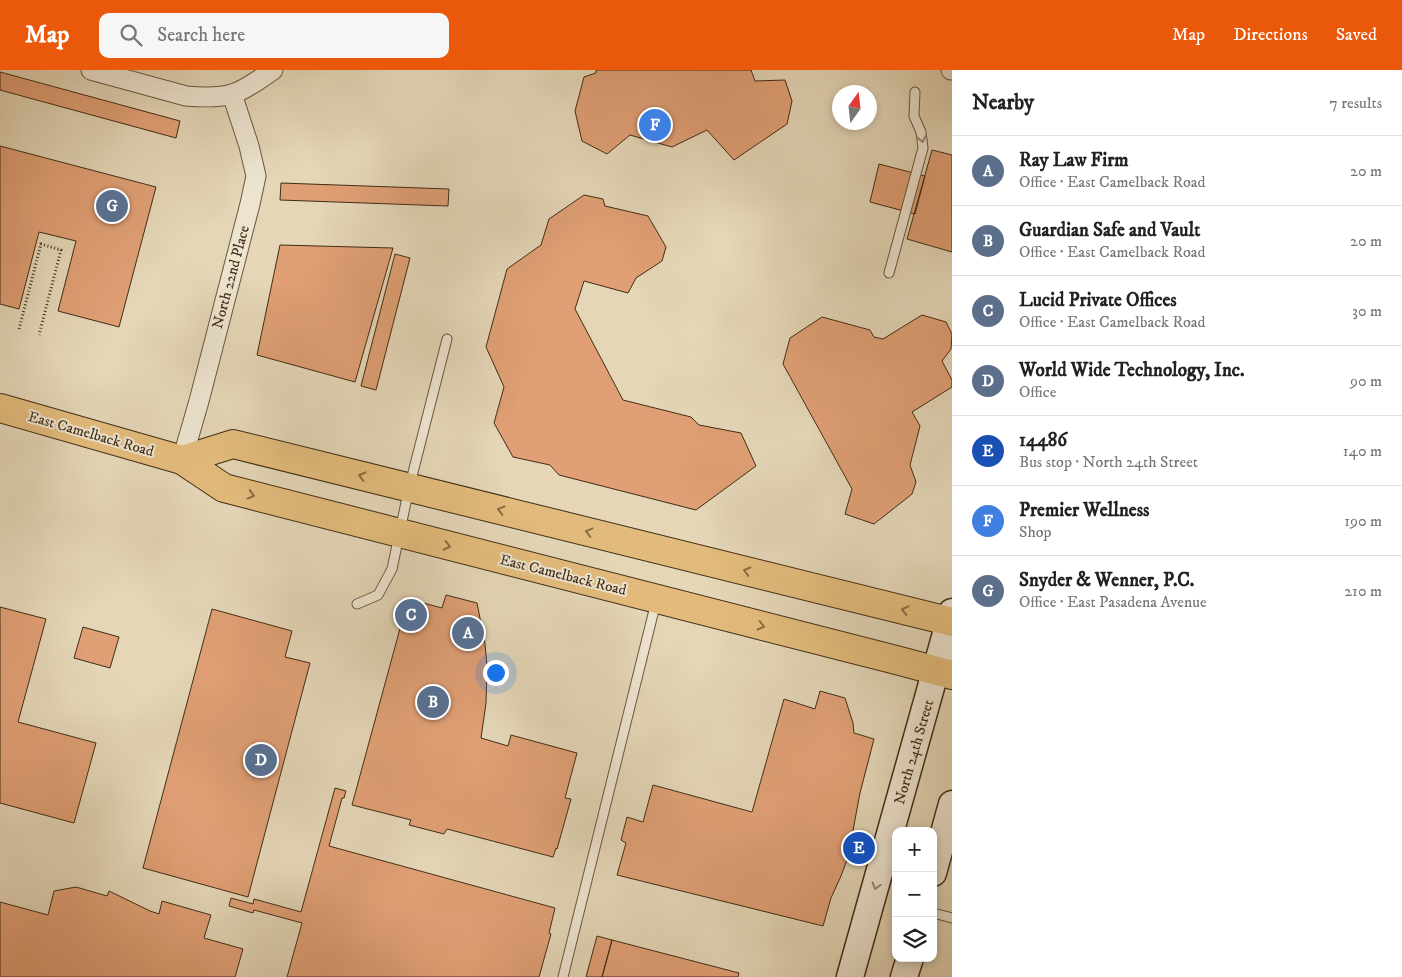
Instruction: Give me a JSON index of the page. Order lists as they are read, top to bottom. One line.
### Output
{"streets":{"main road":["East Camelback Road","North 24th Street"],"street":["North 22nd Place"]},"crossings":[["North 22nd Place","East Camelback Road"],["East Camelback Road","North 24th Street"]],"one_way":["North 24th Street"],"north":"top","page":{"header":"Map","search":"Search here","nav":["Map","Directions","Saved"],"heading":["Nearby","7 results"],"pins":["F","G","C","A","B","D","E"],"list":[{"mark":"A","name":"Ray Law Firm","note":"Office · East Camelback Road","value":"20 m"},{"mark":"B","name":"Guardian Safe and Vault","note":"Office · East Camelback Road","value":"20 m"},{"mark":"C","name":"Lucid Private Offices","note":"Office · East Camelback Road","value":"30 m"},{"mark":"D","name":"World Wide Technology, Inc.","note":"Office","value":"90 m"},{"mark":"E","name":"14486","note":"Bus stop · North 24th Street","value":"140 m"},{"mark":"F","name":"Premier Wellness","note":"Shop","value":"190 m"},{"mark":"G","name":"Snyder & Wenner, P.C.","note":"Office · East Pasadena Avenue","value":"210 m"}],"map_buttons":["+","−"]}}
